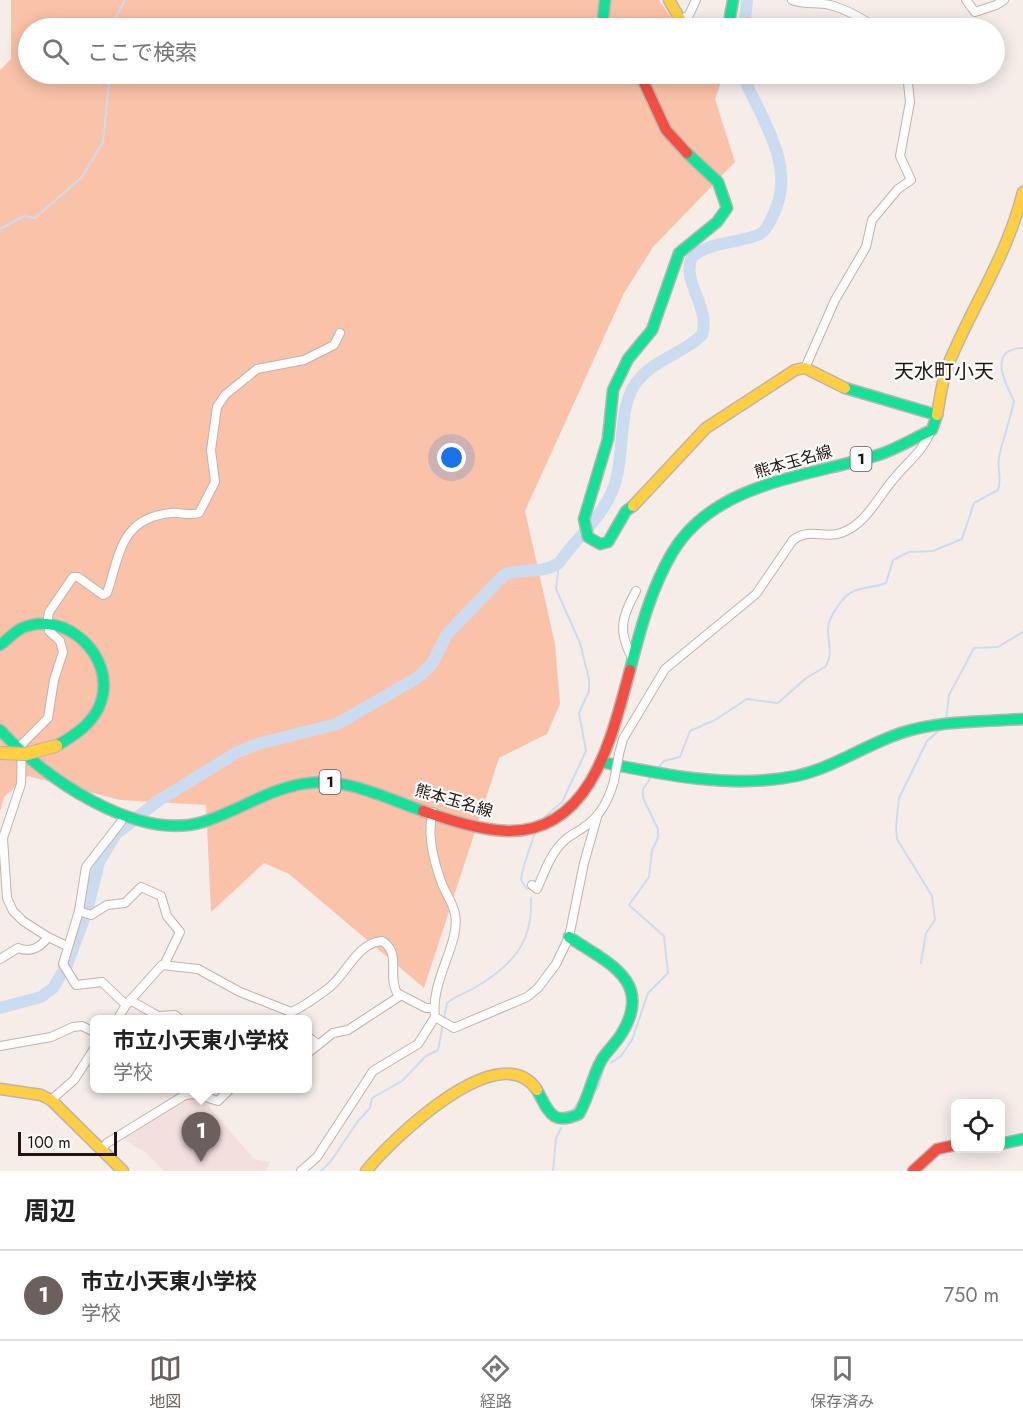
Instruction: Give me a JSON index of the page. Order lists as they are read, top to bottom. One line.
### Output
{"streets":{"main road":["1","熊本玉名線"]},"districts":["天水町小天"],"scale_bar":"100 m","page":{"search":"ここで検索","popup":["市立小天東小学校","学校"],"pins":"1","scale":"100 m","heading":"周辺","list":[{"mark":"1","name":"市立小天東小学校","note":"学校","value":"750 m"}],"nav":["地図","経路","保存済み"]}}
